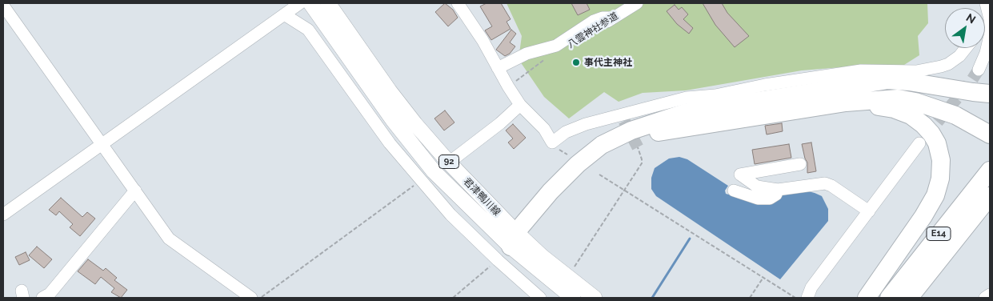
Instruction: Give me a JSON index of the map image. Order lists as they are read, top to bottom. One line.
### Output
{"streets":{"highway":["E14"],"main road":["92","君津鴨川線"],"street":["八雲神社参道"]},"places":["事代主神社"],"north":"top right"}
